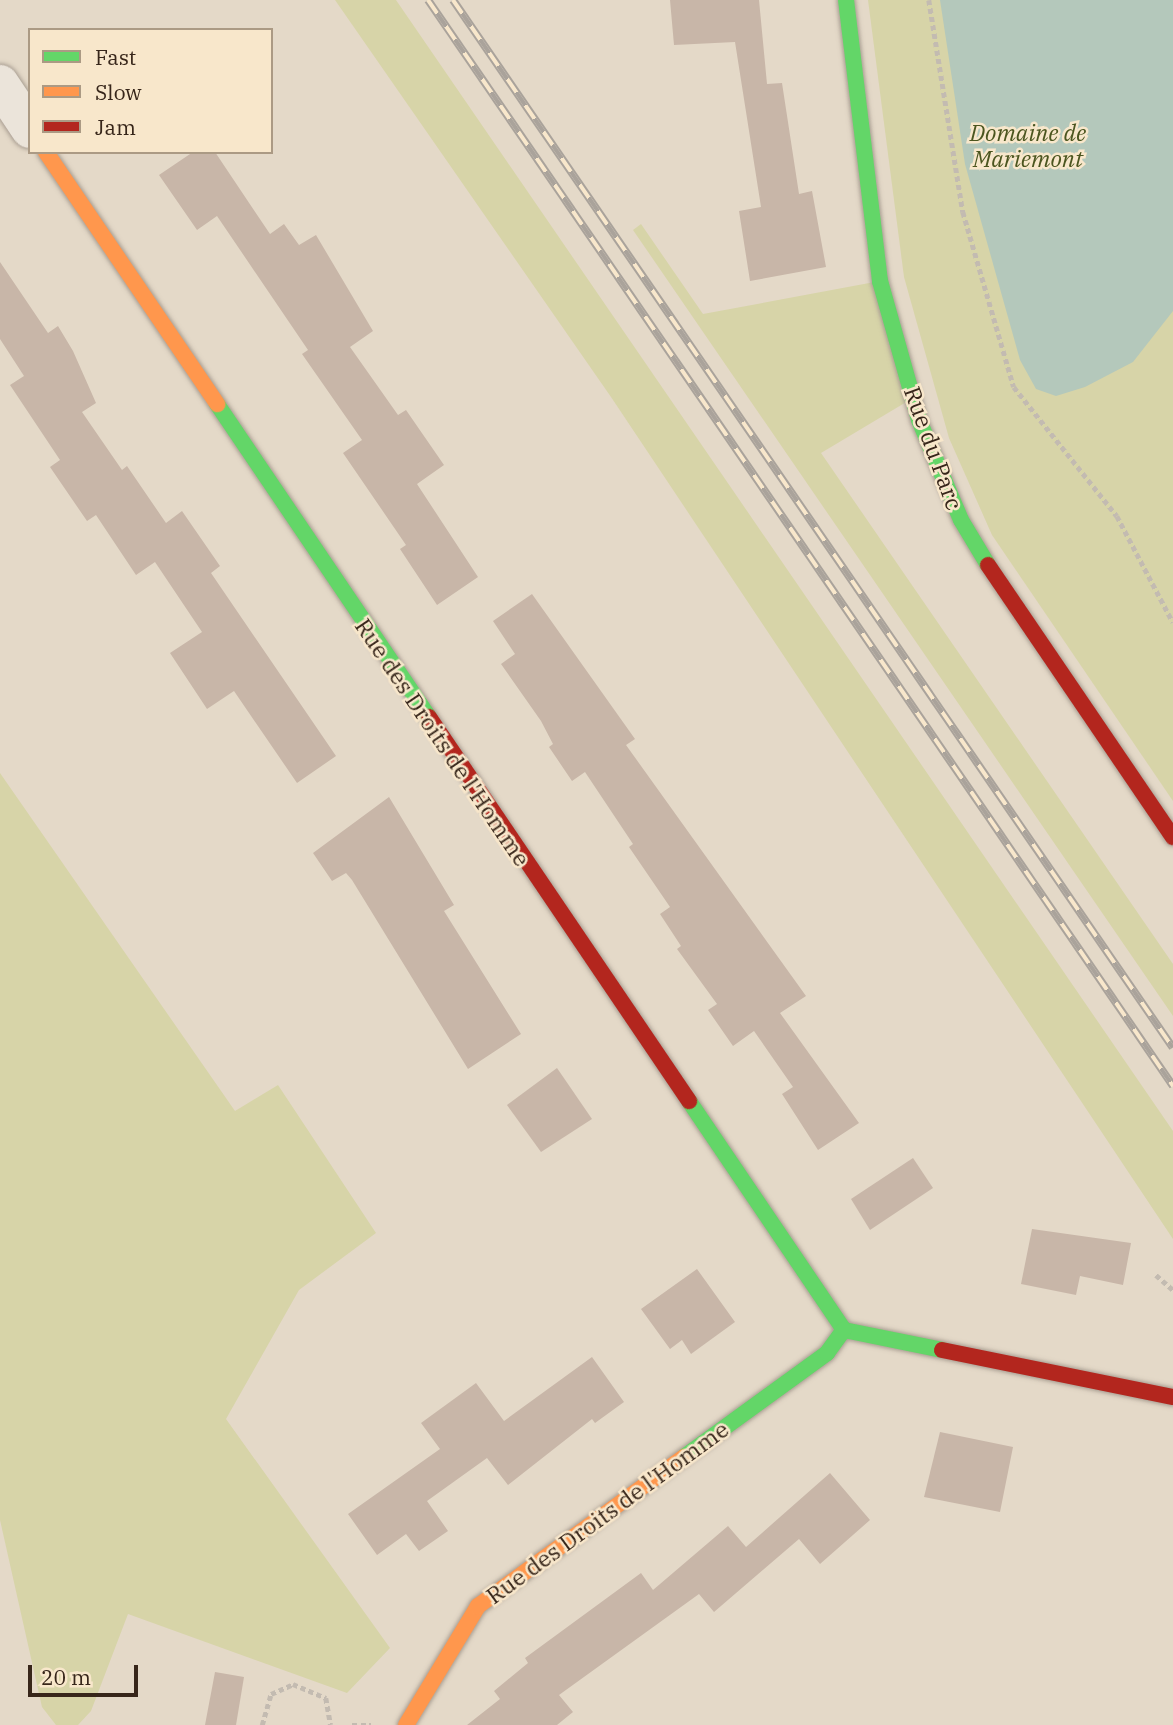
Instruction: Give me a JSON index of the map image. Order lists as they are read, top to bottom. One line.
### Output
{"streets":{"street":["Rue du Parc","Rue des Droits de l'Homme"]},"parks":["Domaine de Mariemont"],"legend":["Fast","Slow","Jam"],"scale_bar":"20 m"}
